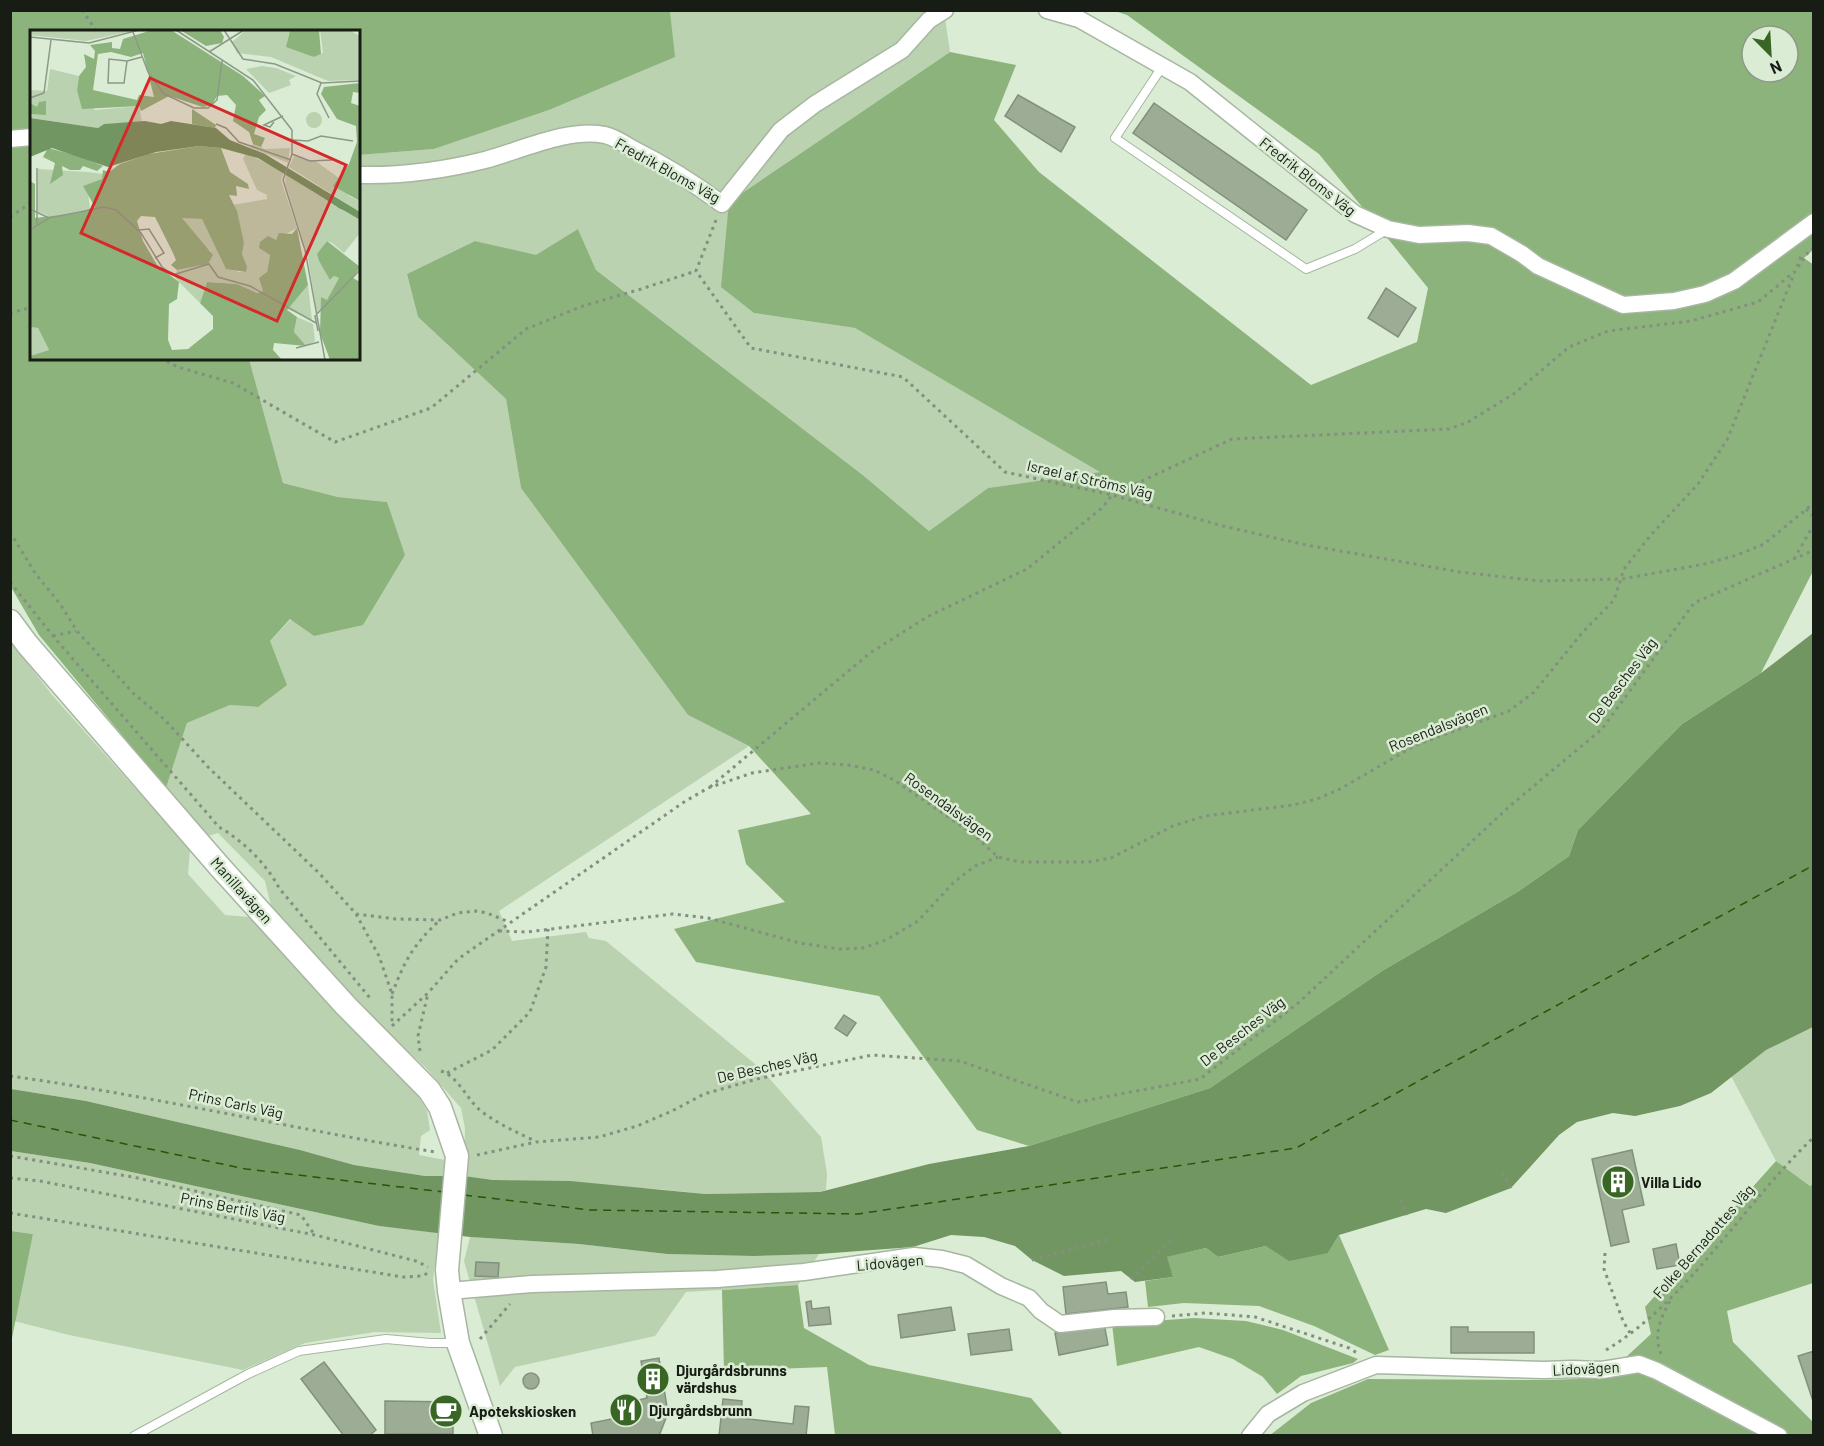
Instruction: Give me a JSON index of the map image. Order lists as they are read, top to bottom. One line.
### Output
{"streets":{"street":["Fredrik Bloms Väg","Manillavägen","Lidovägen"],"path":["Israel af Ströms Väg","De Besches Väg","Rosendalsvägen","Prins Carls Väg","Prins Bertils Väg","Folke Bernadottes Väg"]},"crossings":[["Israel af Ströms Väg","Rosendalsvägen"],["De Besches Väg","Manillavägen"],["De Besches Väg","Prins Carls Väg"],["Manillavägen","Prins Carls Väg"]],"places":{"building":["Villa Lido","Djurgårdsbrunns värdshus"],"restaurant":["Djurgårdsbrunn"],"cafe":["Apotekskiosken"]},"north":"bottom right"}
